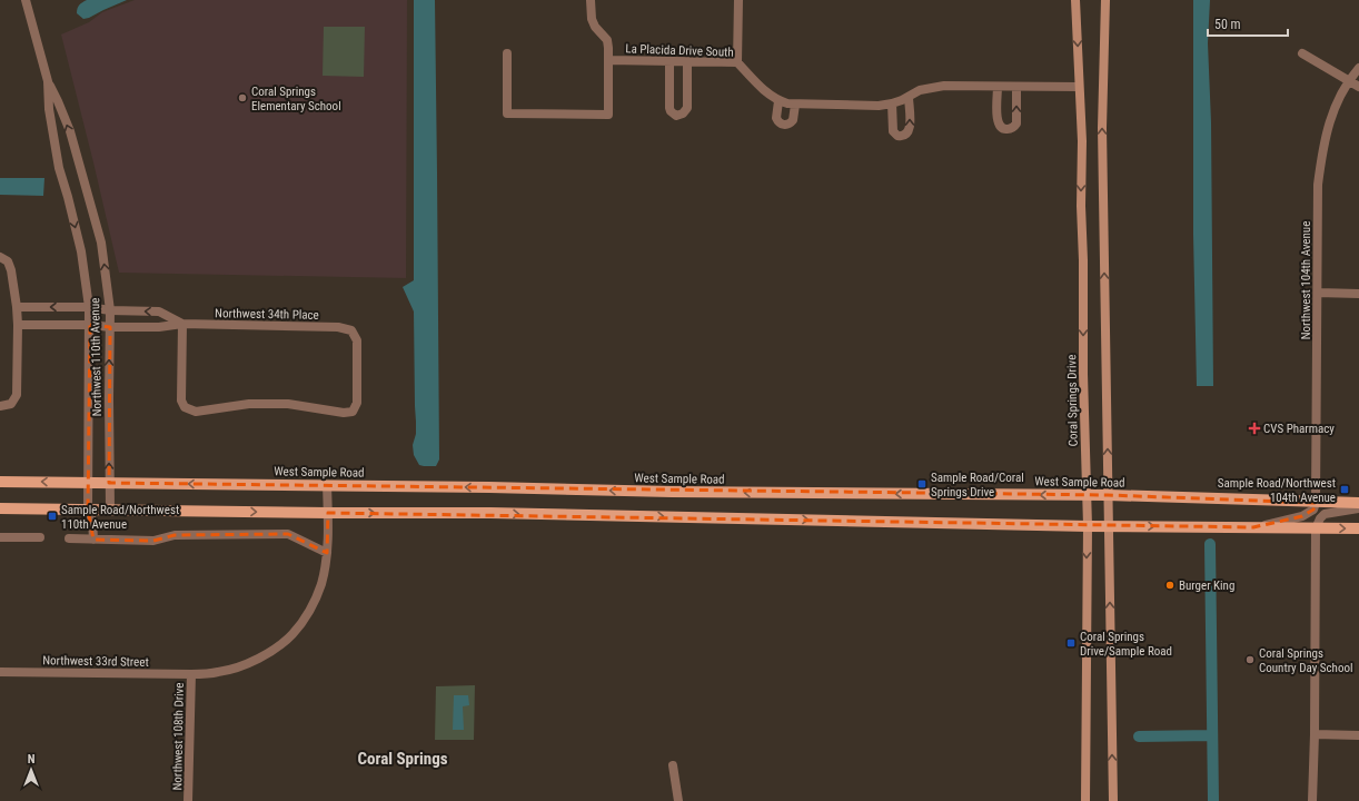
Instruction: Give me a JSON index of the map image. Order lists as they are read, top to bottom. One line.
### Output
{"streets":{"main road":["Coral Springs Drive","West Sample Road"],"street":["La Placida Drive South","Northwest 104th Avenue","Northwest 34th Place","Northwest 110th Avenue","Northwest 33rd Street","Northwest 108th Drive"]},"crossings":[["La Placida Drive South","Coral Springs Drive"],["Northwest 104th Avenue","West Sample Road"],["Northwest 34th Place","Northwest 110th Avenue"],["Northwest 110th Avenue","West Sample Road"],["Coral Springs Drive","West Sample Road"],["West Sample Road","Northwest 108th Drive"],["Northwest 33rd Street","Northwest 108th Drive"]],"districts":["Coral Springs"],"places":{"other":["Coral Springs Elementary School","Burger King","Coral Springs Country Day School"],"health":["CVS Pharmacy"],"transit":["Sample Road/Coral Springs Drive","Sample Road/Northwest 104th Avenue","Sample Road/Northwest 110th Avenue","Coral Springs Drive/Sample Road"]},"scale_bar":"50 m","north":"top"}
